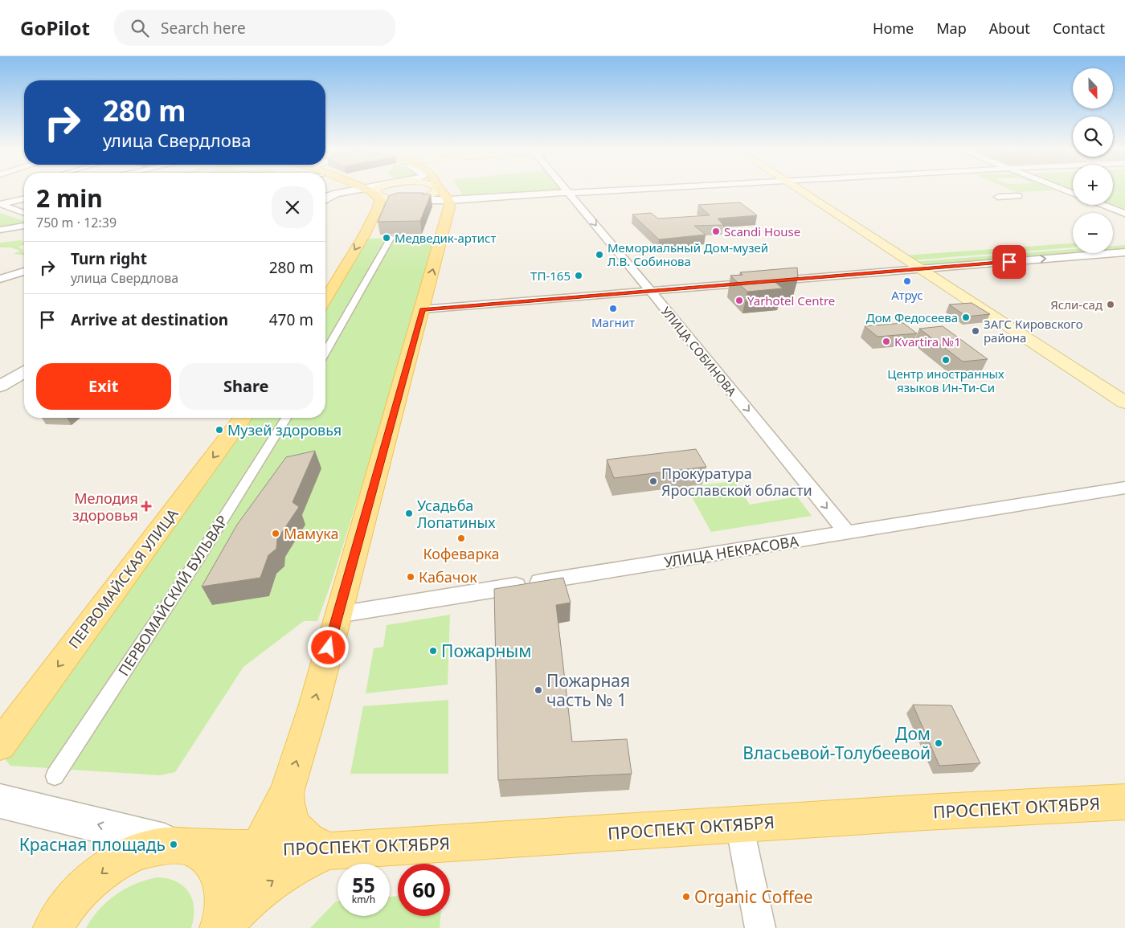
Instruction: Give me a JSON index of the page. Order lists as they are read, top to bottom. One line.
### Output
{"streets":{"main road":["ПЕРВОМАЙСКАЯ УЛИЦА","ПРОСПЕКТ ОКТЯБРЯ"],"street":["УЛИЦА СОБИНОВА","УЛИЦА НЕКРАСОВА","ПЕРВОМАЙСКИЙ БУЛЬВАР"]},"crossings":[["УЛИЦА СОБИНОВА","УЛИЦА НЕКРАСОВА"]],"one_way":["УЛИЦА СОБИНОВА"],"places":{"other":["Scandi House","Медведик-артист","Мемориальный Дом-музей Л.В. Собинова","ТП-165","Атрус","Yarhotel Centre","Ясли-сад","Магнит","Дом Федосеева","ЗАГС Кировского района","Kvartira №1","Центр иностранных языков Ин-Ти-Си","Музей здоровья","Прокуратура Ярославской области","Усадьба Лопатиных","Мамука","Кофеварка","Кабачок","Пожарным","Пожарная часть № 1","Дом Власьевой-Толубеевой","Красная площадь","Organic Coffee"],"health":["Мелодия здоровья"]},"north":"bottom","page":{"header":"GoPilot","search":"Search here","nav":["Home","Map","About","Contact"],"map_buttons":["+","−"],"turn":["280 m","улица Свердлова"],"heading":["2 min","750 m · 12:39"],"list":[{"name":"Turn right","note":"улица Свердлова","value":"280 m"},{"name":"Arrive at destination","value":"470 m"}],"buttons":["Exit","Share"],"speed":"55 km/h","limit":"60"}}
